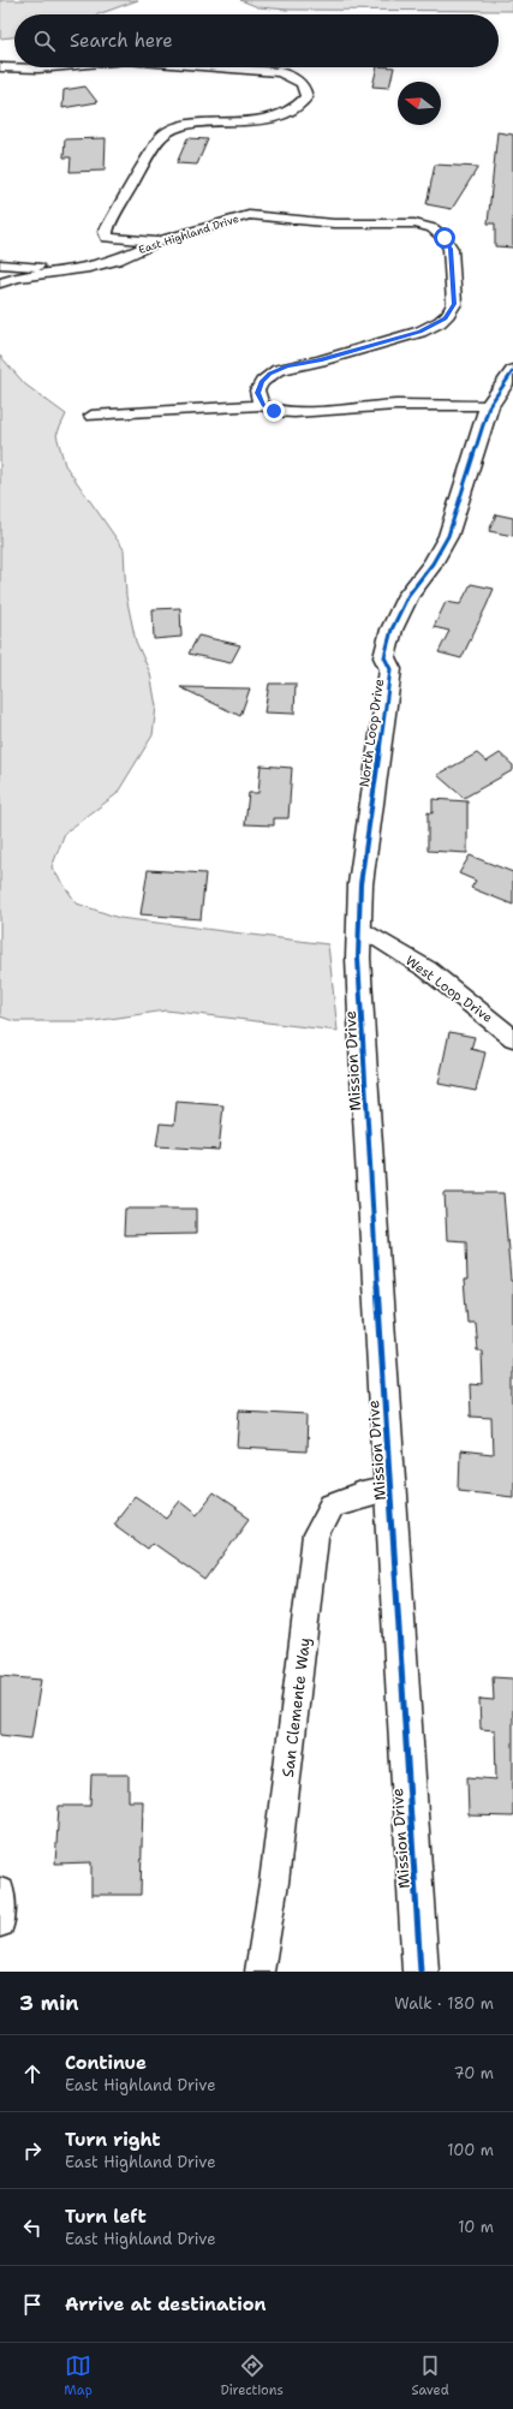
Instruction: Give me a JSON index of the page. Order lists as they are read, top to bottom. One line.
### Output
{"streets":{"street":["East Highland Drive","North Loop Drive","West Loop Drive","Mission Drive","San Clemente Way"]},"crossings":[["North Loop Drive","West Loop Drive"],["North Loop Drive","Mission Drive"],["West Loop Drive","Mission Drive"],["Mission Drive","San Clemente Way"]],"north":"left","page":{"search":"Search here","heading":["3 min","Walk · 180 m"],"list":[["Continue","East Highland Drive","70 m"],["Turn right","East Highland Drive","100 m"],["Turn left","East Highland Drive","10 m"],"Arrive at destination"],"nav":["Map","Directions","Saved"]}}
